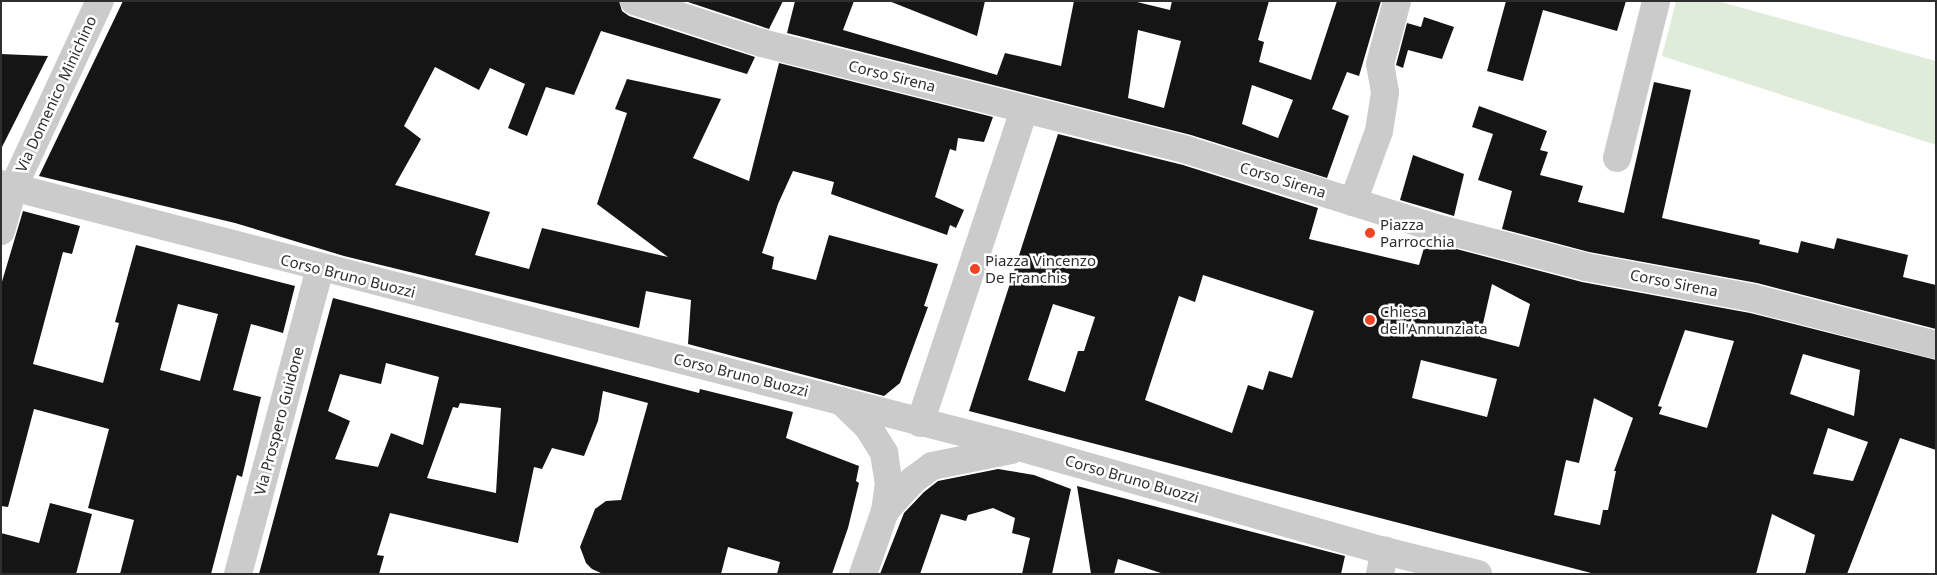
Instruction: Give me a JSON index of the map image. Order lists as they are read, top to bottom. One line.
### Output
{"streets":{"street":["Corso Sirena","Via Domenico Minichino","Corso Bruno Buozzi","Via Prospero Guidone"]},"crossings":[["Via Domenico Minichino","Corso Bruno Buozzi"],["Corso Bruno Buozzi","Via Prospero Guidone"]],"places":["Piazza Parrocchia","Piazza Vincenzo De Franchis","Chiesa dell'Annunziata"]}
